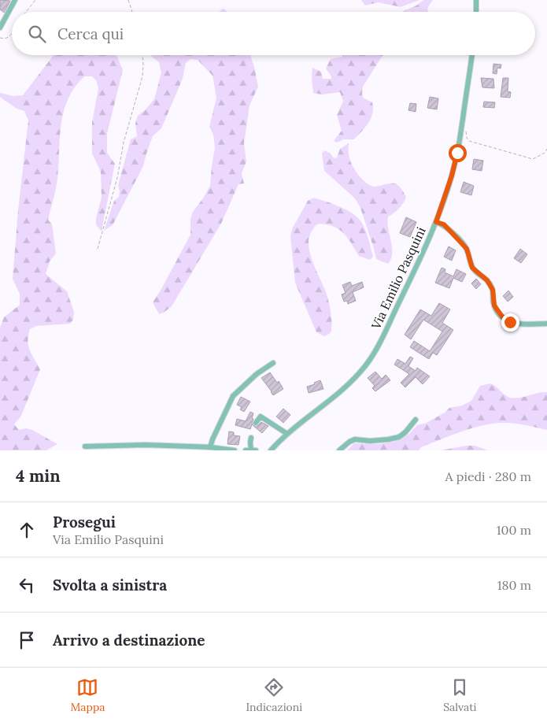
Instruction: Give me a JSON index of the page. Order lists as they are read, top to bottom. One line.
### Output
{"streets":{"street":["Via Emilio Pasquini"]},"page":{"search":"Cerca qui","heading":["4 min","A piedi · 280 m"],"list":[["Prosegui","Via Emilio Pasquini","100 m"],["Svolta a sinistra","180 m"],"Arrivo a destinazione"],"nav":["Mappa","Indicazioni","Salvati"]}}
